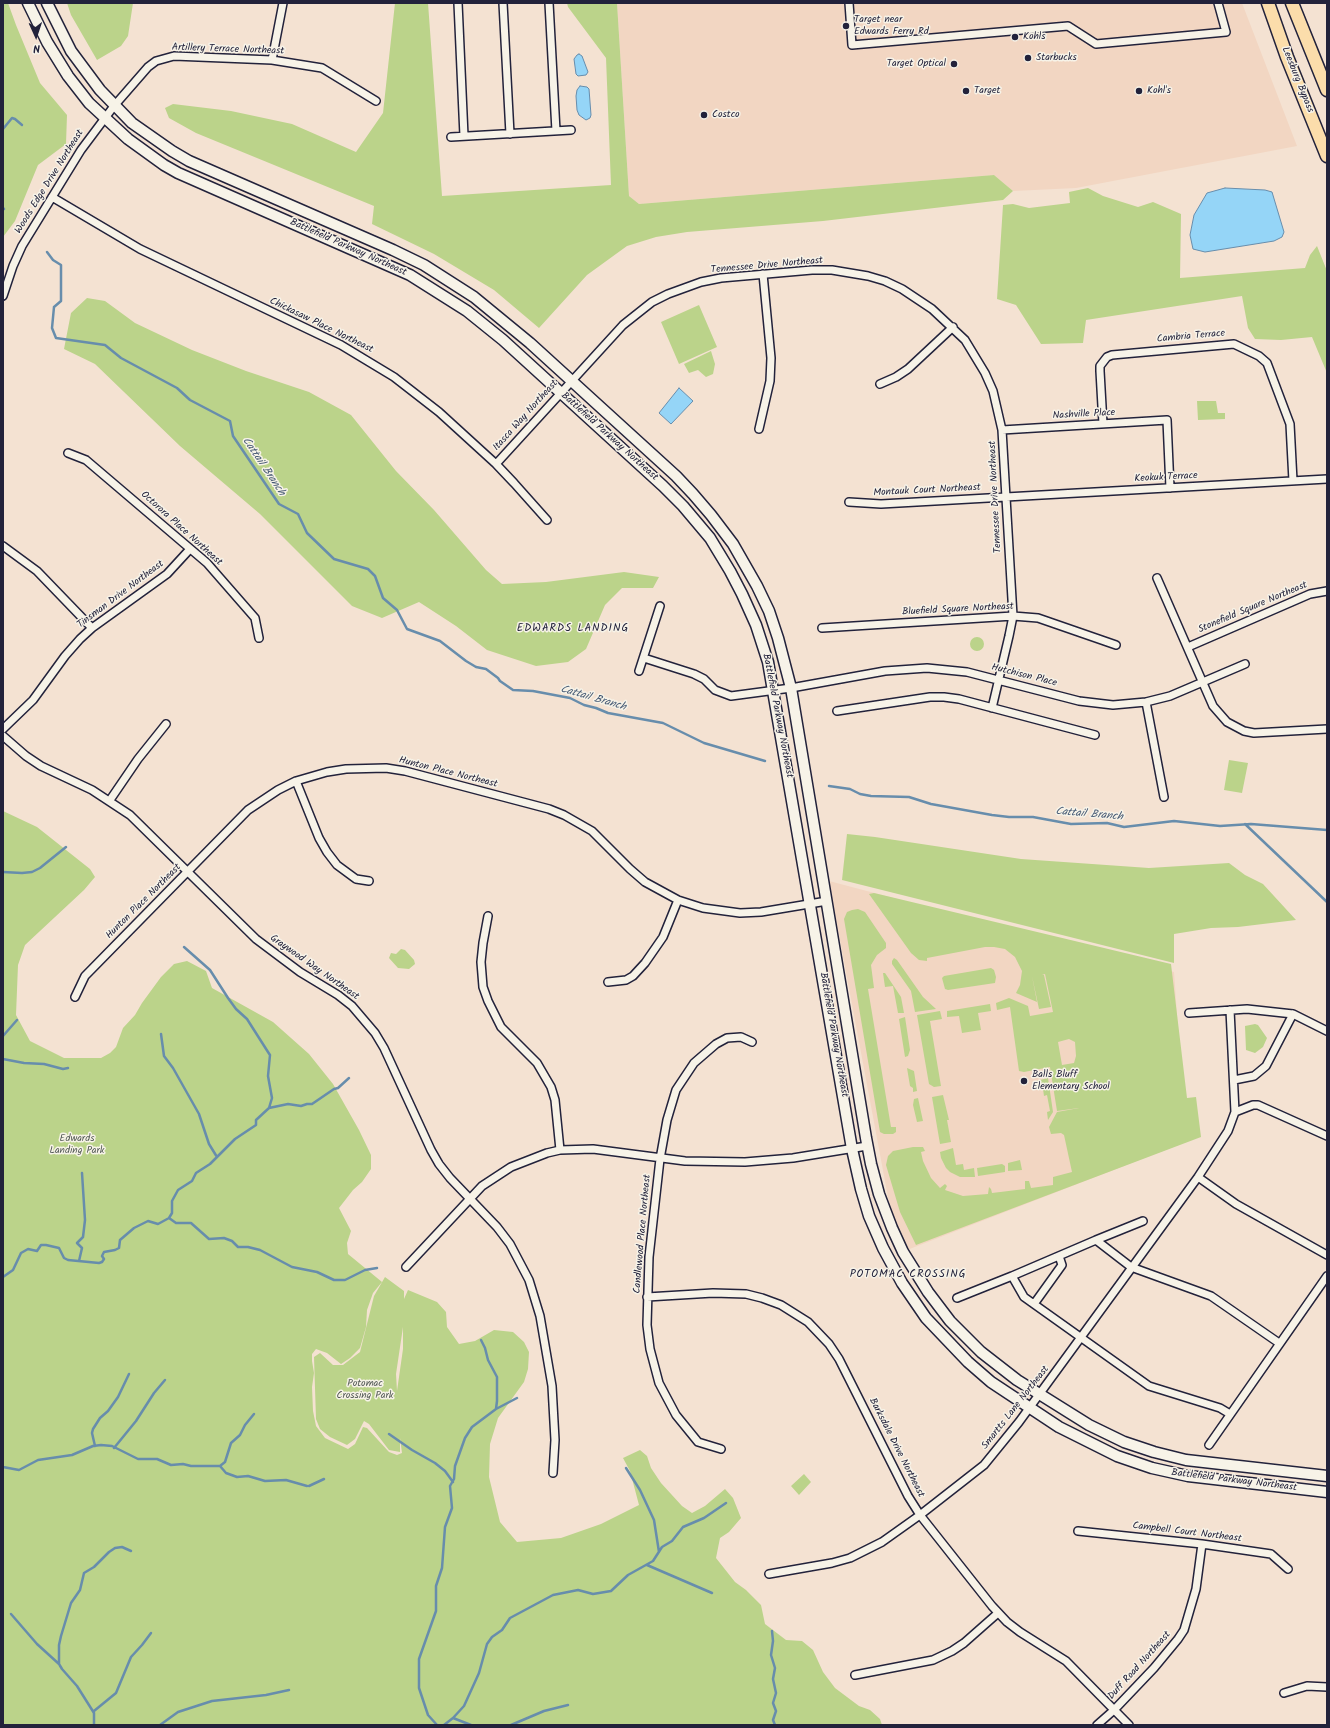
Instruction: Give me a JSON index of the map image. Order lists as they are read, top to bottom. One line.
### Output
{"streets":{"highway":["Leesburg Bypass"],"main road":["Battlefield Parkway Northeast"],"street":["Artillery Terrace Northeast","Woods Edge Drive Northeast","Tennessee Drive Northeast","Chickasaw Place Northeast","Cambria Terrace","Nashville Place","Itasca Way Northeast","Keokuk Terrace","Montauk Court Northeast","Octorora Place Northeast","Tinsman Drive Northeast","Stonefield Square Northeast","Bluefield Square Northeast","Hutchison Place","Hunton Place Northeast","Graywood Way Northeast","Candlewood Place Northeast","Smartts Lane Northeast","Barksdale Drive Northeast","Campbell Court Northeast","Duff Road Northeast"]},"crossings":[["Artillery Terrace Northeast","Woods Edge Drive Northeast"],["Artillery Terrace Northeast","Battlefield Parkway Northeast"],["Woods Edge Drive Northeast","Battlefield Parkway Northeast"],["Woods Edge Drive Northeast","Chickasaw Place Northeast"],["Battlefield Parkway Northeast","Tennessee Drive Northeast"],["Battlefield Parkway Northeast","Itasca Way Northeast"],["Battlefield Parkway Northeast","Hutchison Place"],["Battlefield Parkway Northeast","Hunton Place Northeast"],["Battlefield Parkway Northeast","Smartts Lane Northeast"],["Tennessee Drive Northeast","Nashville Place"],["Tennessee Drive Northeast","Itasca Way Northeast"],["Tennessee Drive Northeast","Keokuk Terrace"],["Tennessee Drive Northeast","Montauk Court Northeast"],["Tennessee Drive Northeast","Bluefield Square Northeast"],["Tennessee Drive Northeast","Hutchison Place"],["Chickasaw Place Northeast","Itasca Way Northeast"],["Cambria Terrace","Nashville Place"],["Cambria Terrace","Keokuk Terrace"],["Nashville Place","Keokuk Terrace"],["Keokuk Terrace","Montauk Court Northeast"],["Octorora Place Northeast","Tinsman Drive Northeast"],["Hunton Place Northeast","Graywood Way Northeast"],["Candlewood Place Northeast","Barksdale Drive Northeast"],["Smartts Lane Northeast","Barksdale Drive Northeast"],["Barksdale Drive Northeast","Duff Road Northeast"],["Campbell Court Northeast","Duff Road Northeast"]],"districts":["EDWARDS LANDING","POTOMAC CROSSING"],"water":["Cattail Branch"],"parks":["Edwards Landing Park","Potomac Crossing Park"],"places":["Target near Edwards Ferry Rd","Kohls","Starbucks","Target Optical","Target","Kohl's","Costco","Balls Bluff Elementary School"],"north":"bottom"}
